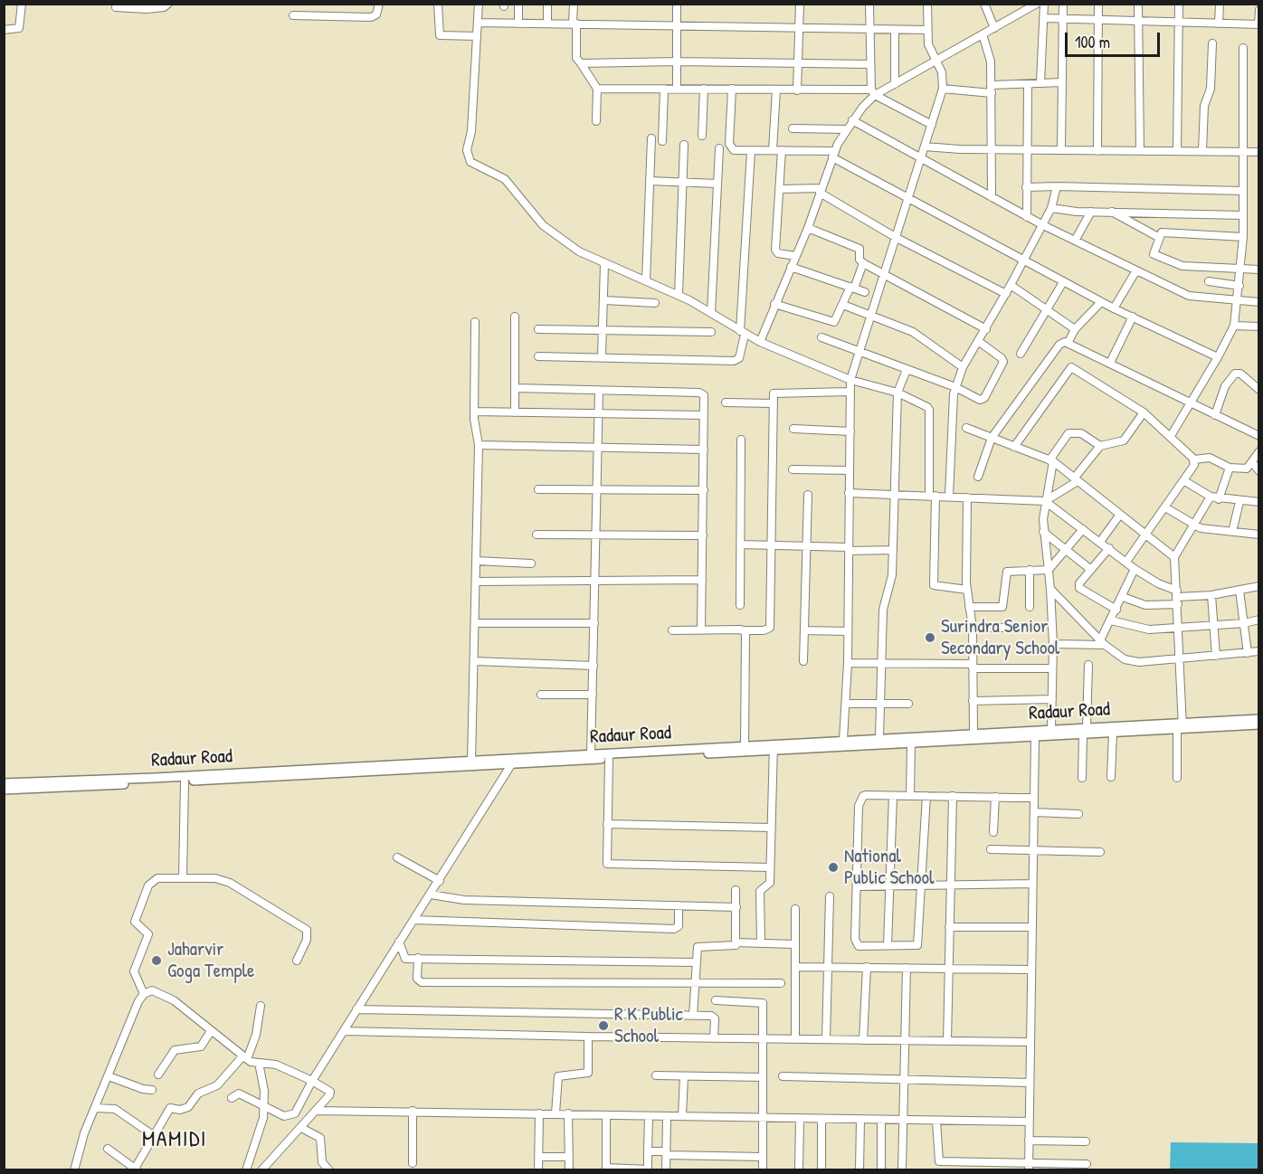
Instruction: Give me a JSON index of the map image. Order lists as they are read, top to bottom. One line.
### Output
{"streets":{"main road":["Radaur Road"]},"districts":["MAMIDI"],"places":["Surindra Senior Secondary School","National Public School","Jaharvir Goga Temple","R K Public School"],"scale_bar":"100 m"}
